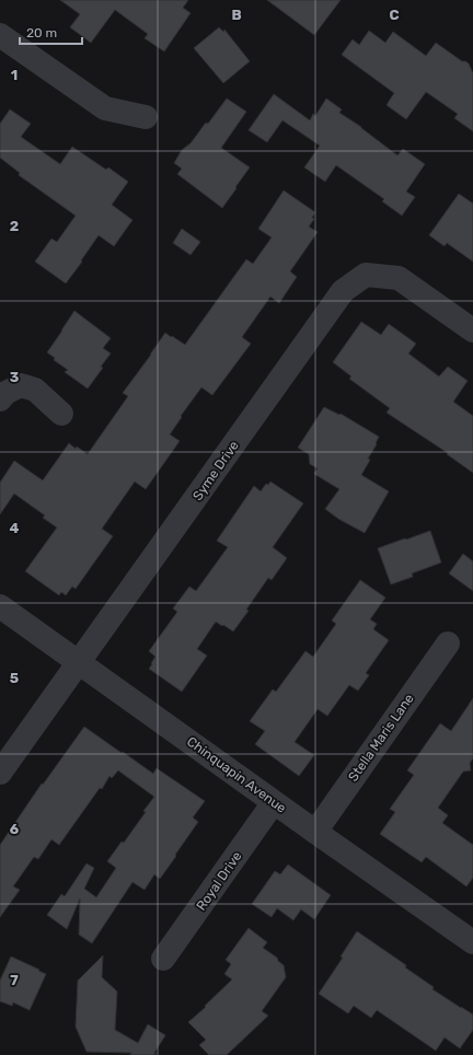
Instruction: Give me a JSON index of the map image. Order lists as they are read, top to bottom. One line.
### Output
{"streets":{"street":["Syme Drive","Stella Maris Lane","Chinquapin Avenue","Royal Drive"]},"crossings":[["Syme Drive","Chinquapin Avenue"],["Stella Maris Lane","Chinquapin Avenue"],["Chinquapin Avenue","Royal Drive"]],"scale_bar":"20 m","grid":{"columns":["B","C"],"rows":["1","2","3","4","5","6","7"]}}
